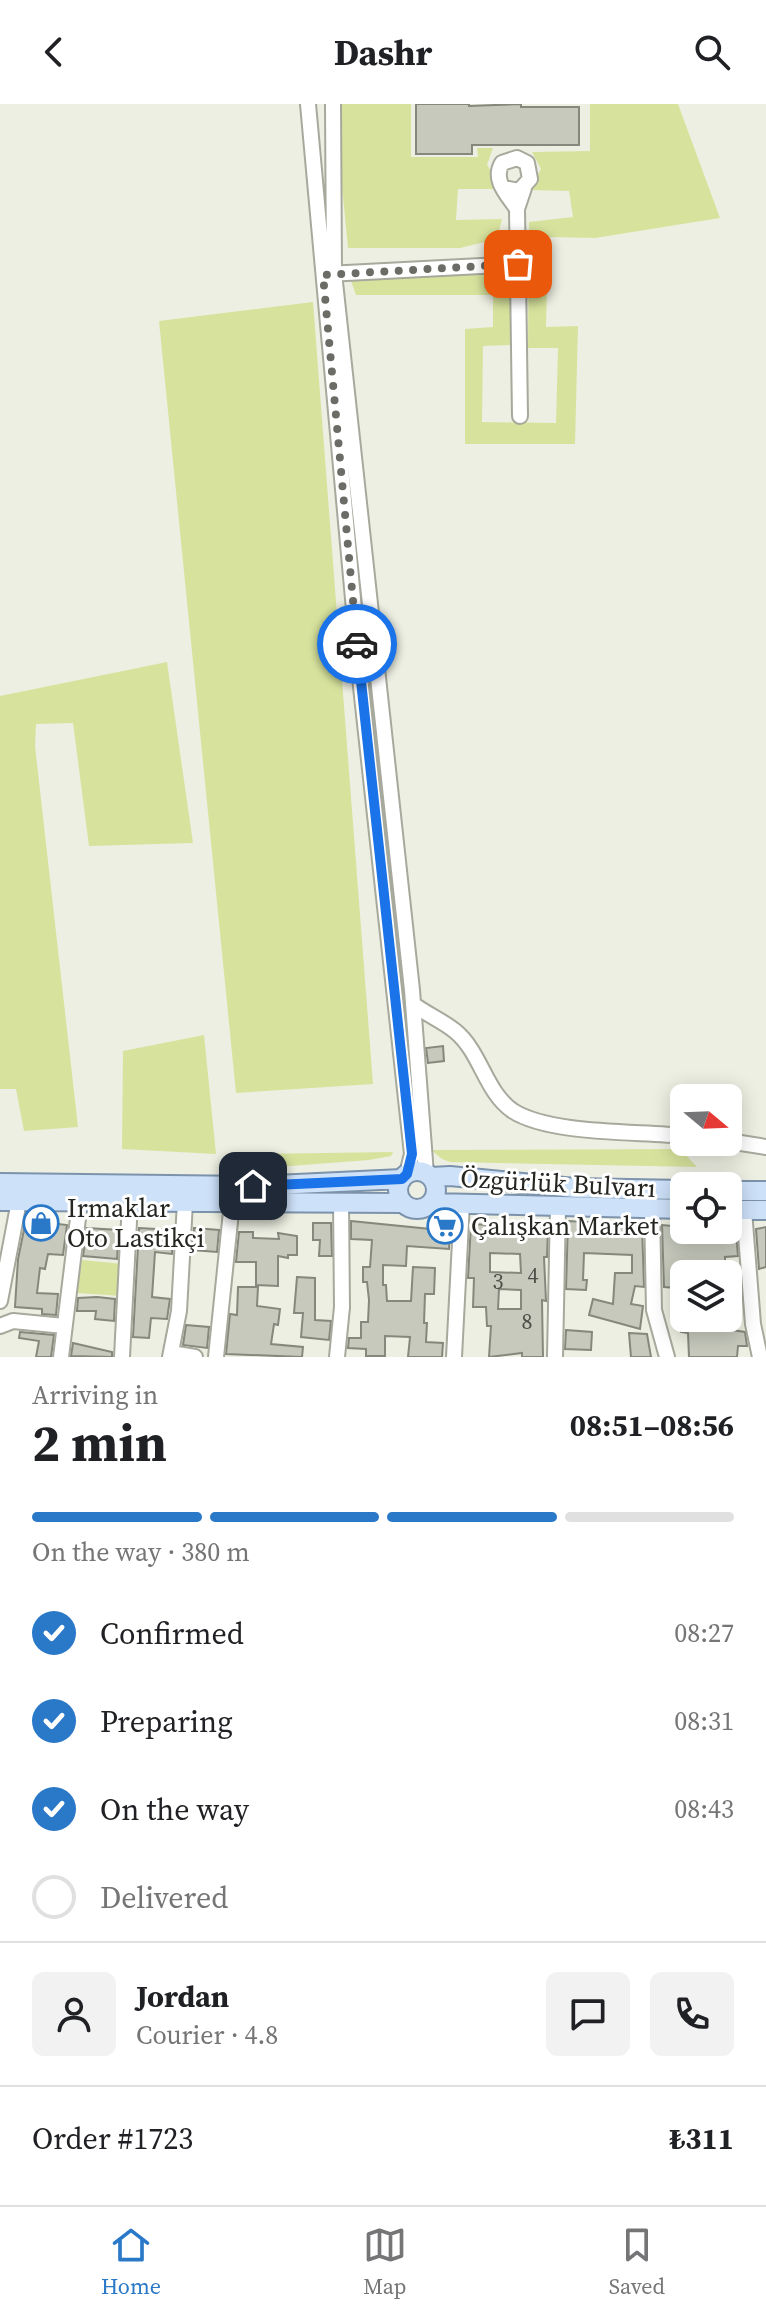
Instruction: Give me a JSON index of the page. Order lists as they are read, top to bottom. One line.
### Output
{"streets":{"main road":["Özgürlük Bulvarı"]},"places":{"shop":["Irmaklar Oto Lastikçi"],"supermarket":["Çalışkan Market"]},"house_numbers":["4","3","8"],"north":"right","page":{"header":"Dashr","heading":["2 min","Arriving in","08:51–08:56"],"panel":["Jordan","Courier · 4.8","Order #1723","₺311"],"bar":"On the way · 380 m","list":[["Confirmed","08:27"],["Preparing","08:31"],["On the way","08:43"],"Delivered"],"tabs":["Home","Map","Saved"]}}
